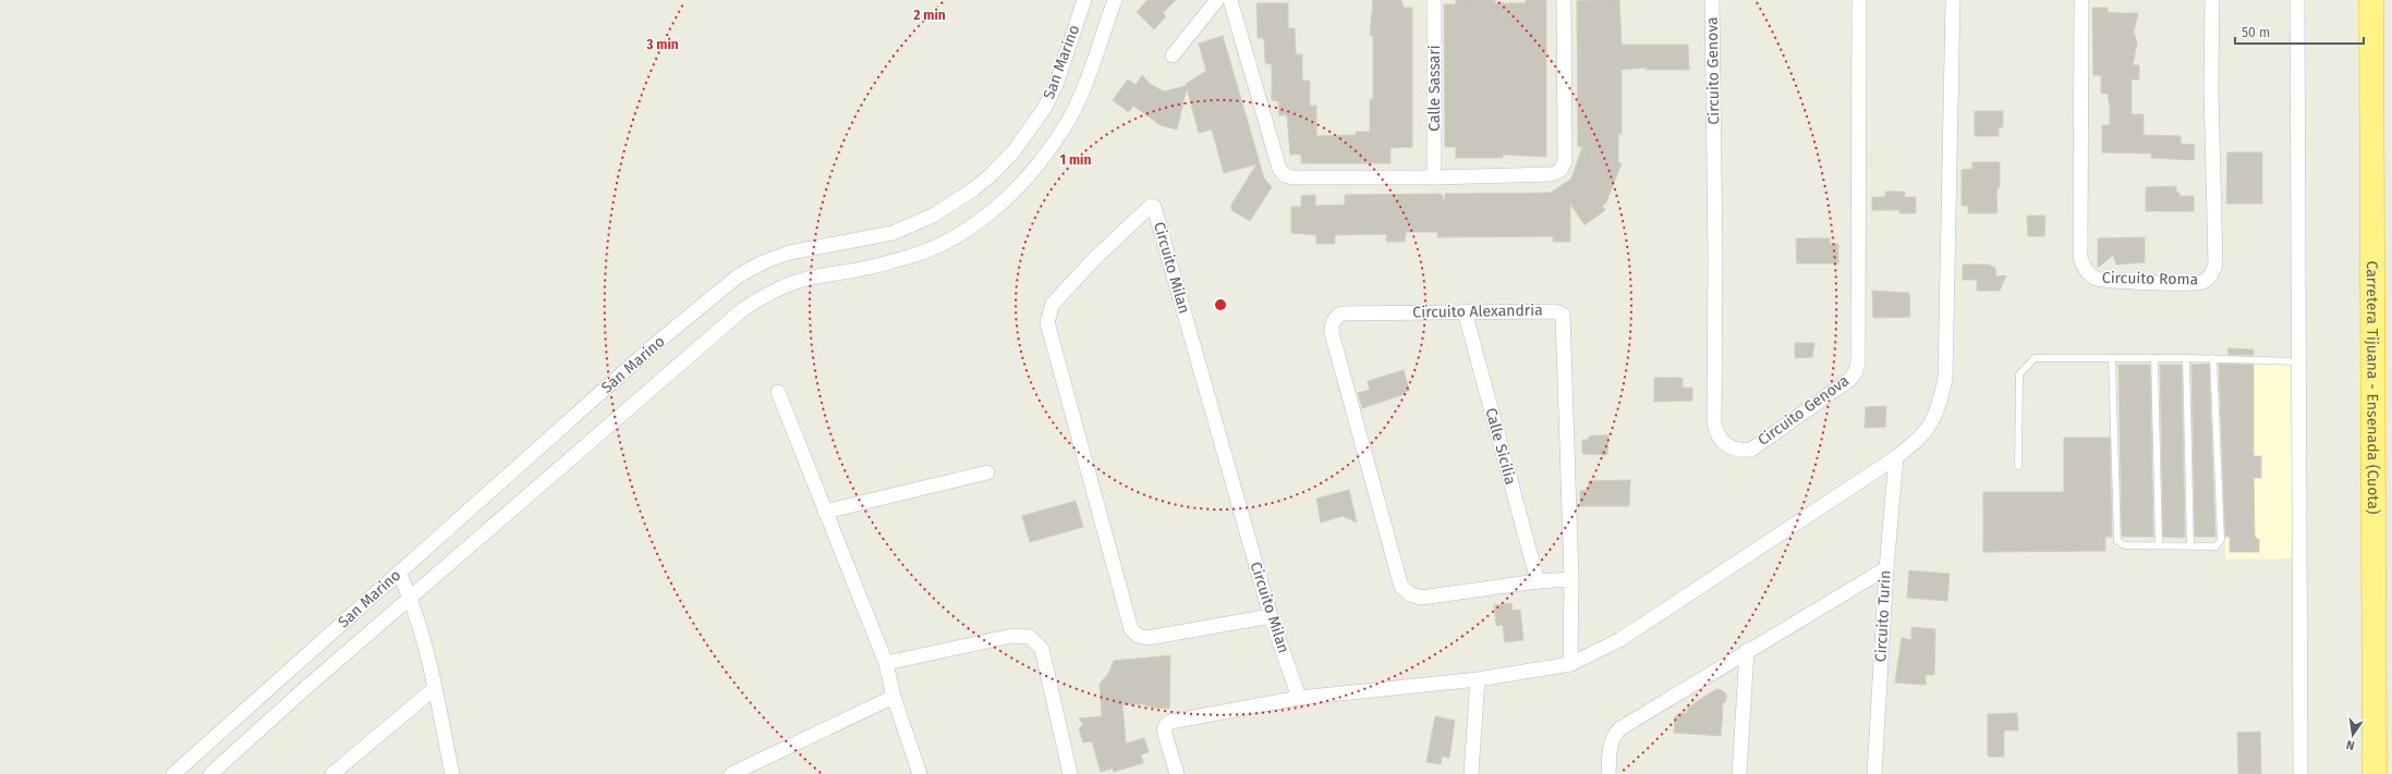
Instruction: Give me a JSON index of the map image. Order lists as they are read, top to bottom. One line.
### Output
{"streets":{"highway":["Carretera Tijuana - Ensenada (Cuota)"],"street":["San Marino","Circuito Genova","Calle Sassari","Circuito Milan","Circuito Roma","Circuito Alexandria","Calle Sicilia","Circuito Turin"]},"crossings":[["Circuito Alexandria","Calle Sicilia"]],"scale_bar":"50 m","north":"bottom","rings":["2 min","3 min","1 min"]}
